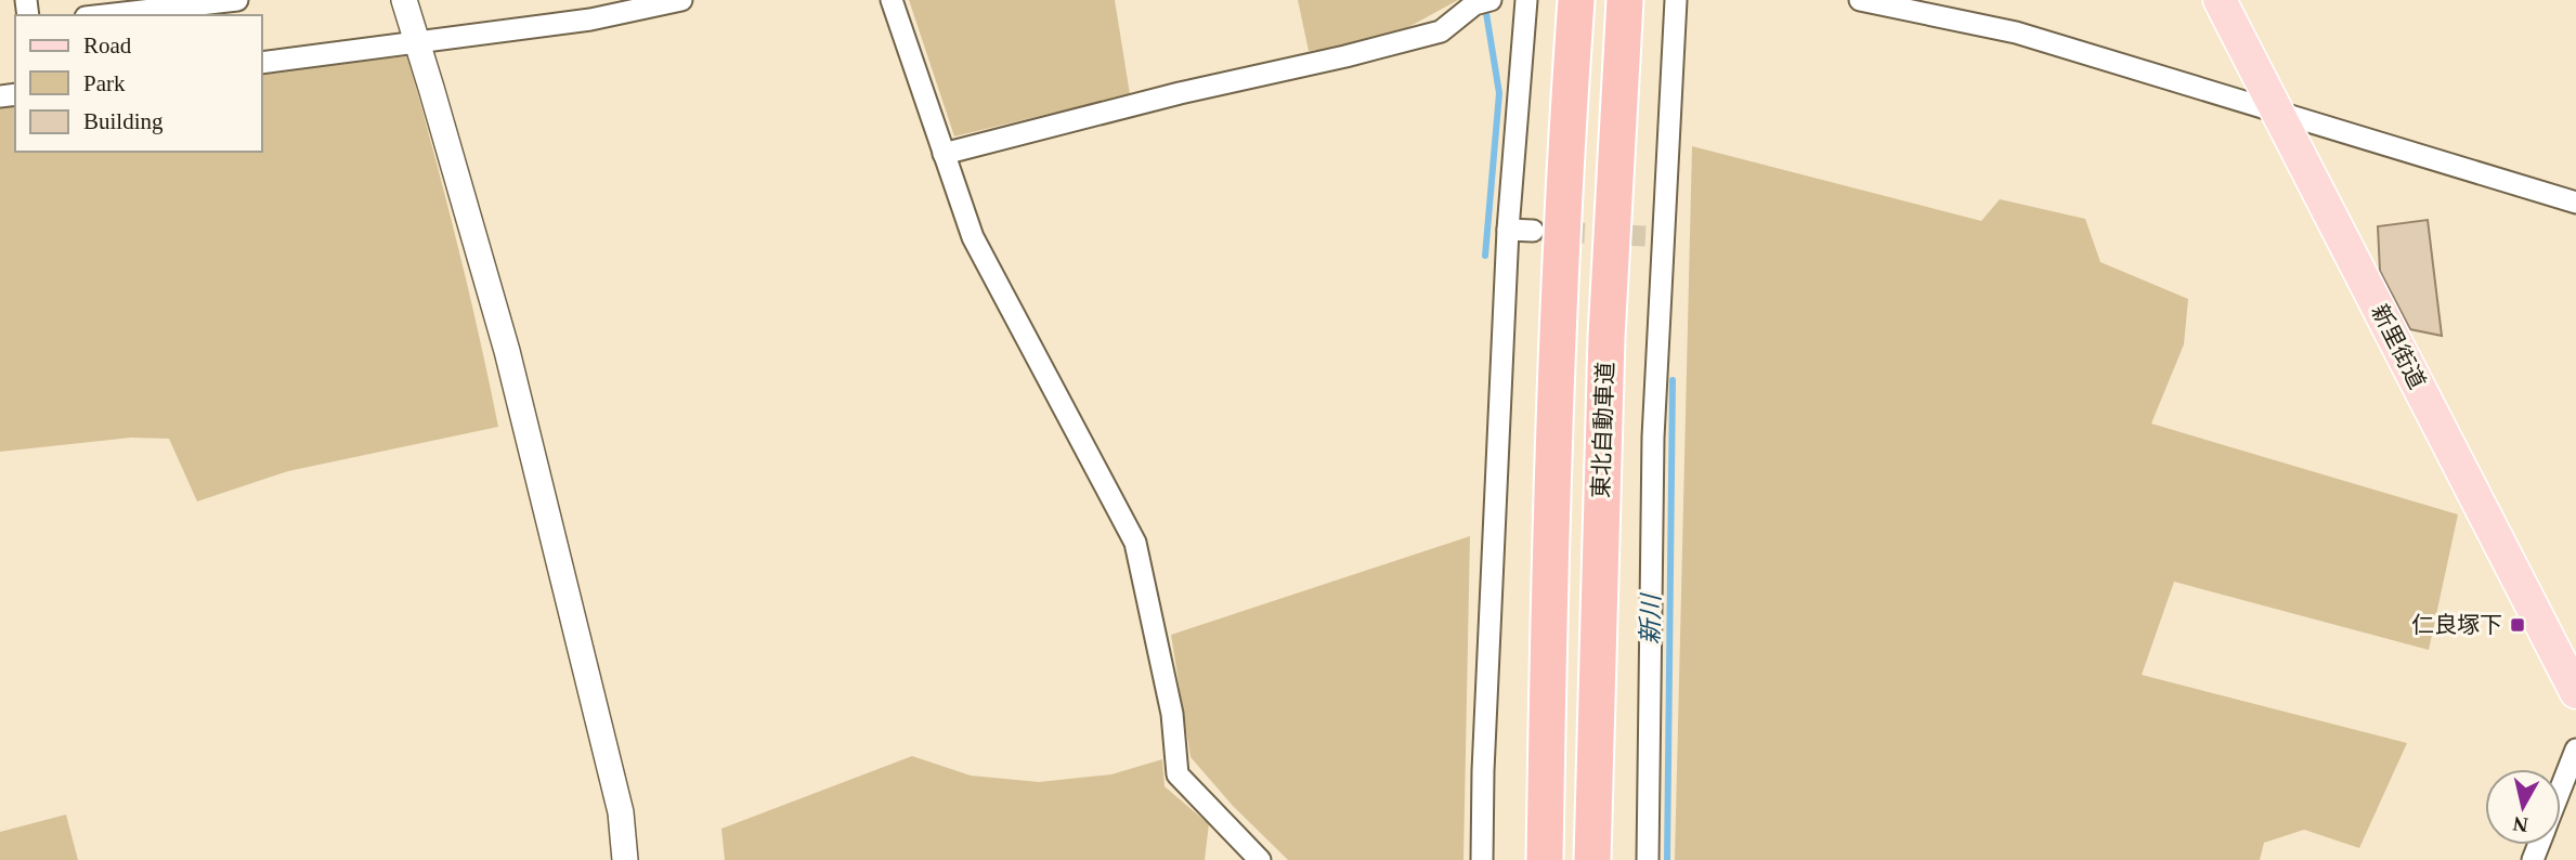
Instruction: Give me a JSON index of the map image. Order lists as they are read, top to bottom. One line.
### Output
{"streets":{"highway":["東北自動車道"],"main road":["新里街道"]},"water":["新川"],"places":{"transit":["仁良塚下"]},"legend":["Road","Park","Building"],"north":"bottom"}
